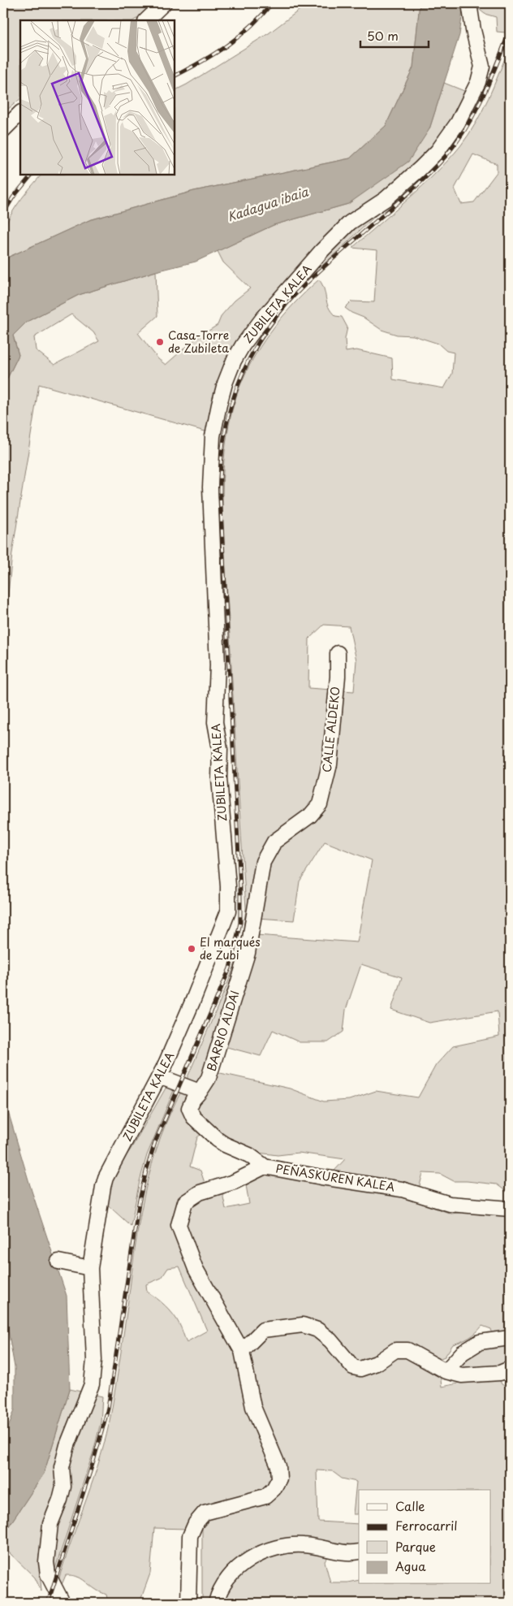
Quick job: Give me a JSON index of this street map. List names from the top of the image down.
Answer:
{
  "streets": {
    "street": [
      "ZUBILETA KALEA",
      "CALLE ALDEKO",
      "BARRIO ALDAI",
      "PEÑASKUREN KALEA"
    ]
  },
  "crossings": [
    ["CALLE ALDEKO", "BARRIO ALDAI"],
    ["BARRIO ALDAI", "PEÑASKUREN KALEA"]
  ],
  "water": ["Kadagua ibaia"],
  "places": ["Casa-Torre de Zubileta", "El marqués de Zubi"],
  "legend": [
    "Calle",
    "Ferrocarril",
    "Parque",
    "Agua"
  ],
  "scale_bar": "50 m"
}
